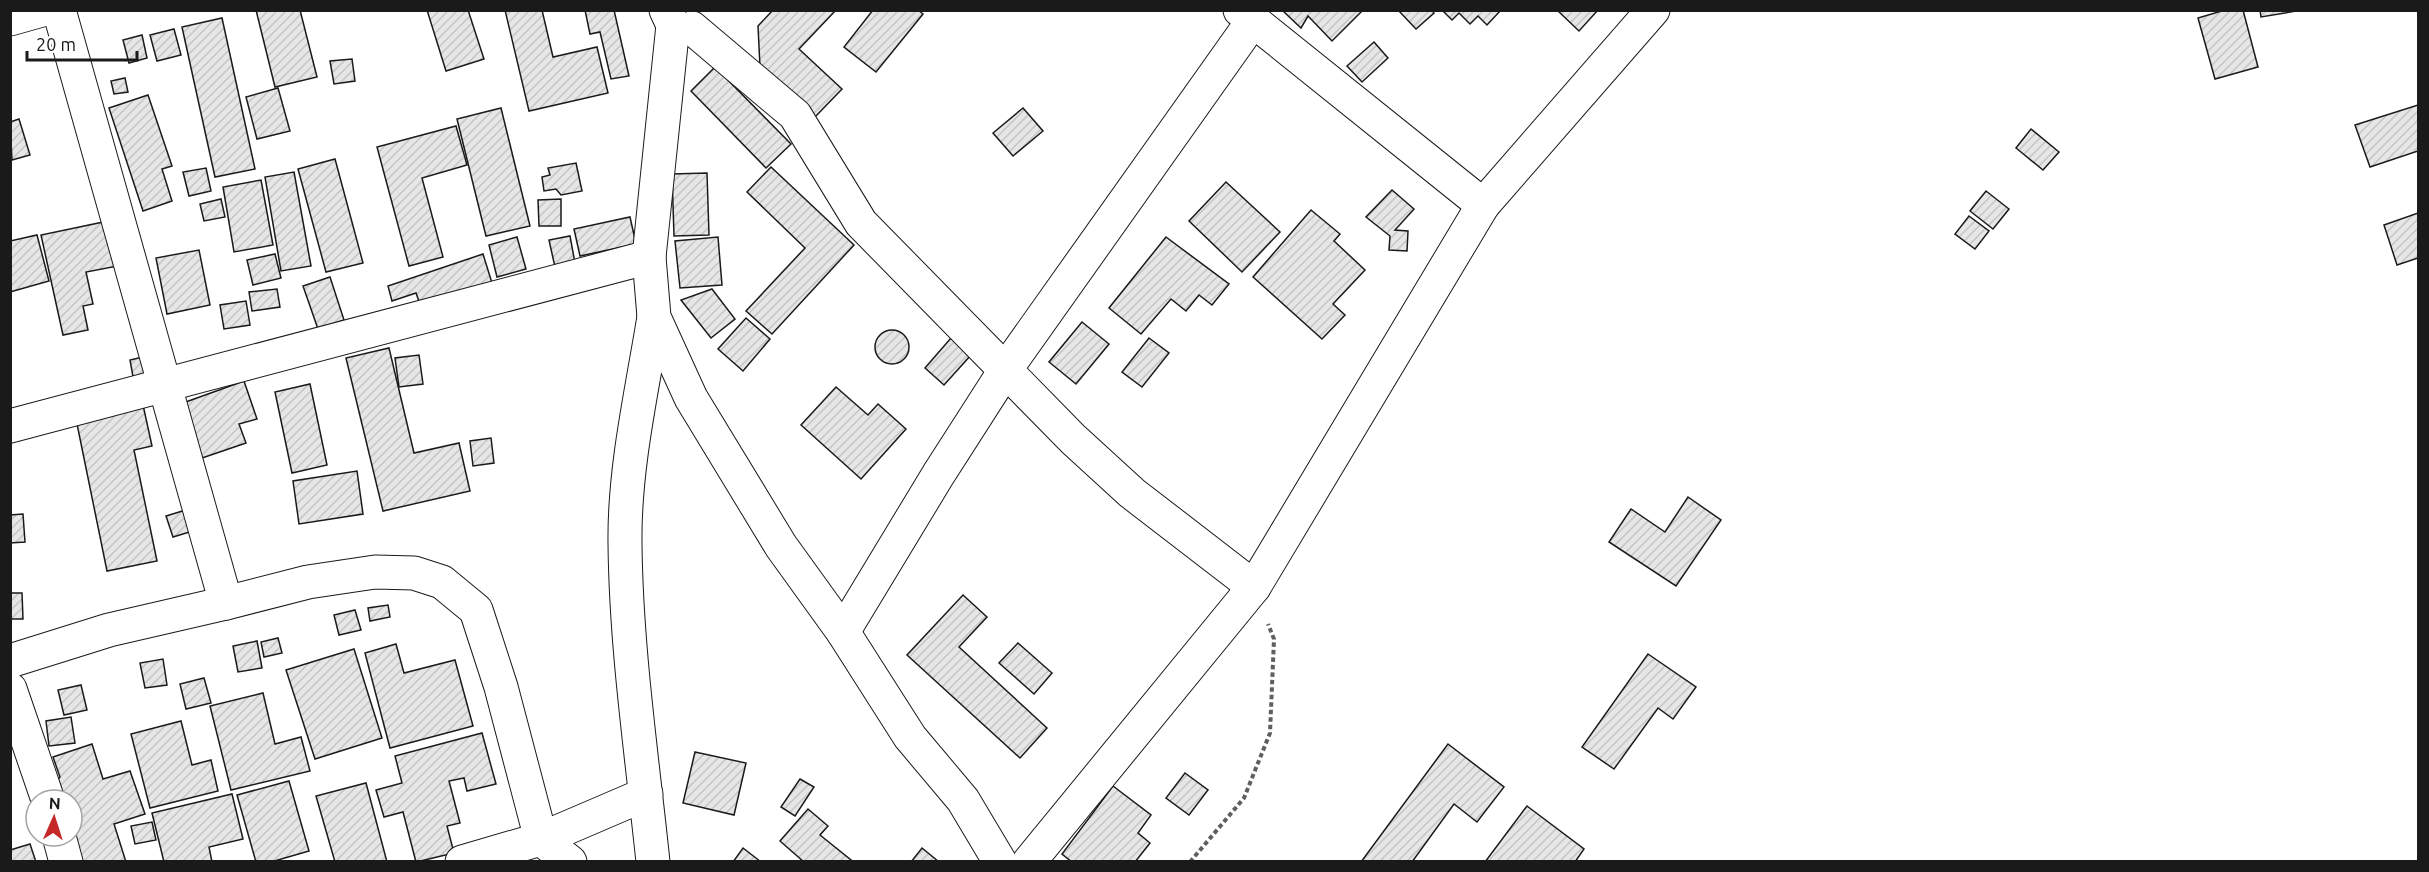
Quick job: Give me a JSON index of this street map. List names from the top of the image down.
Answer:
{
  "scale_bar": "20 m",
  "north": "top"
}
